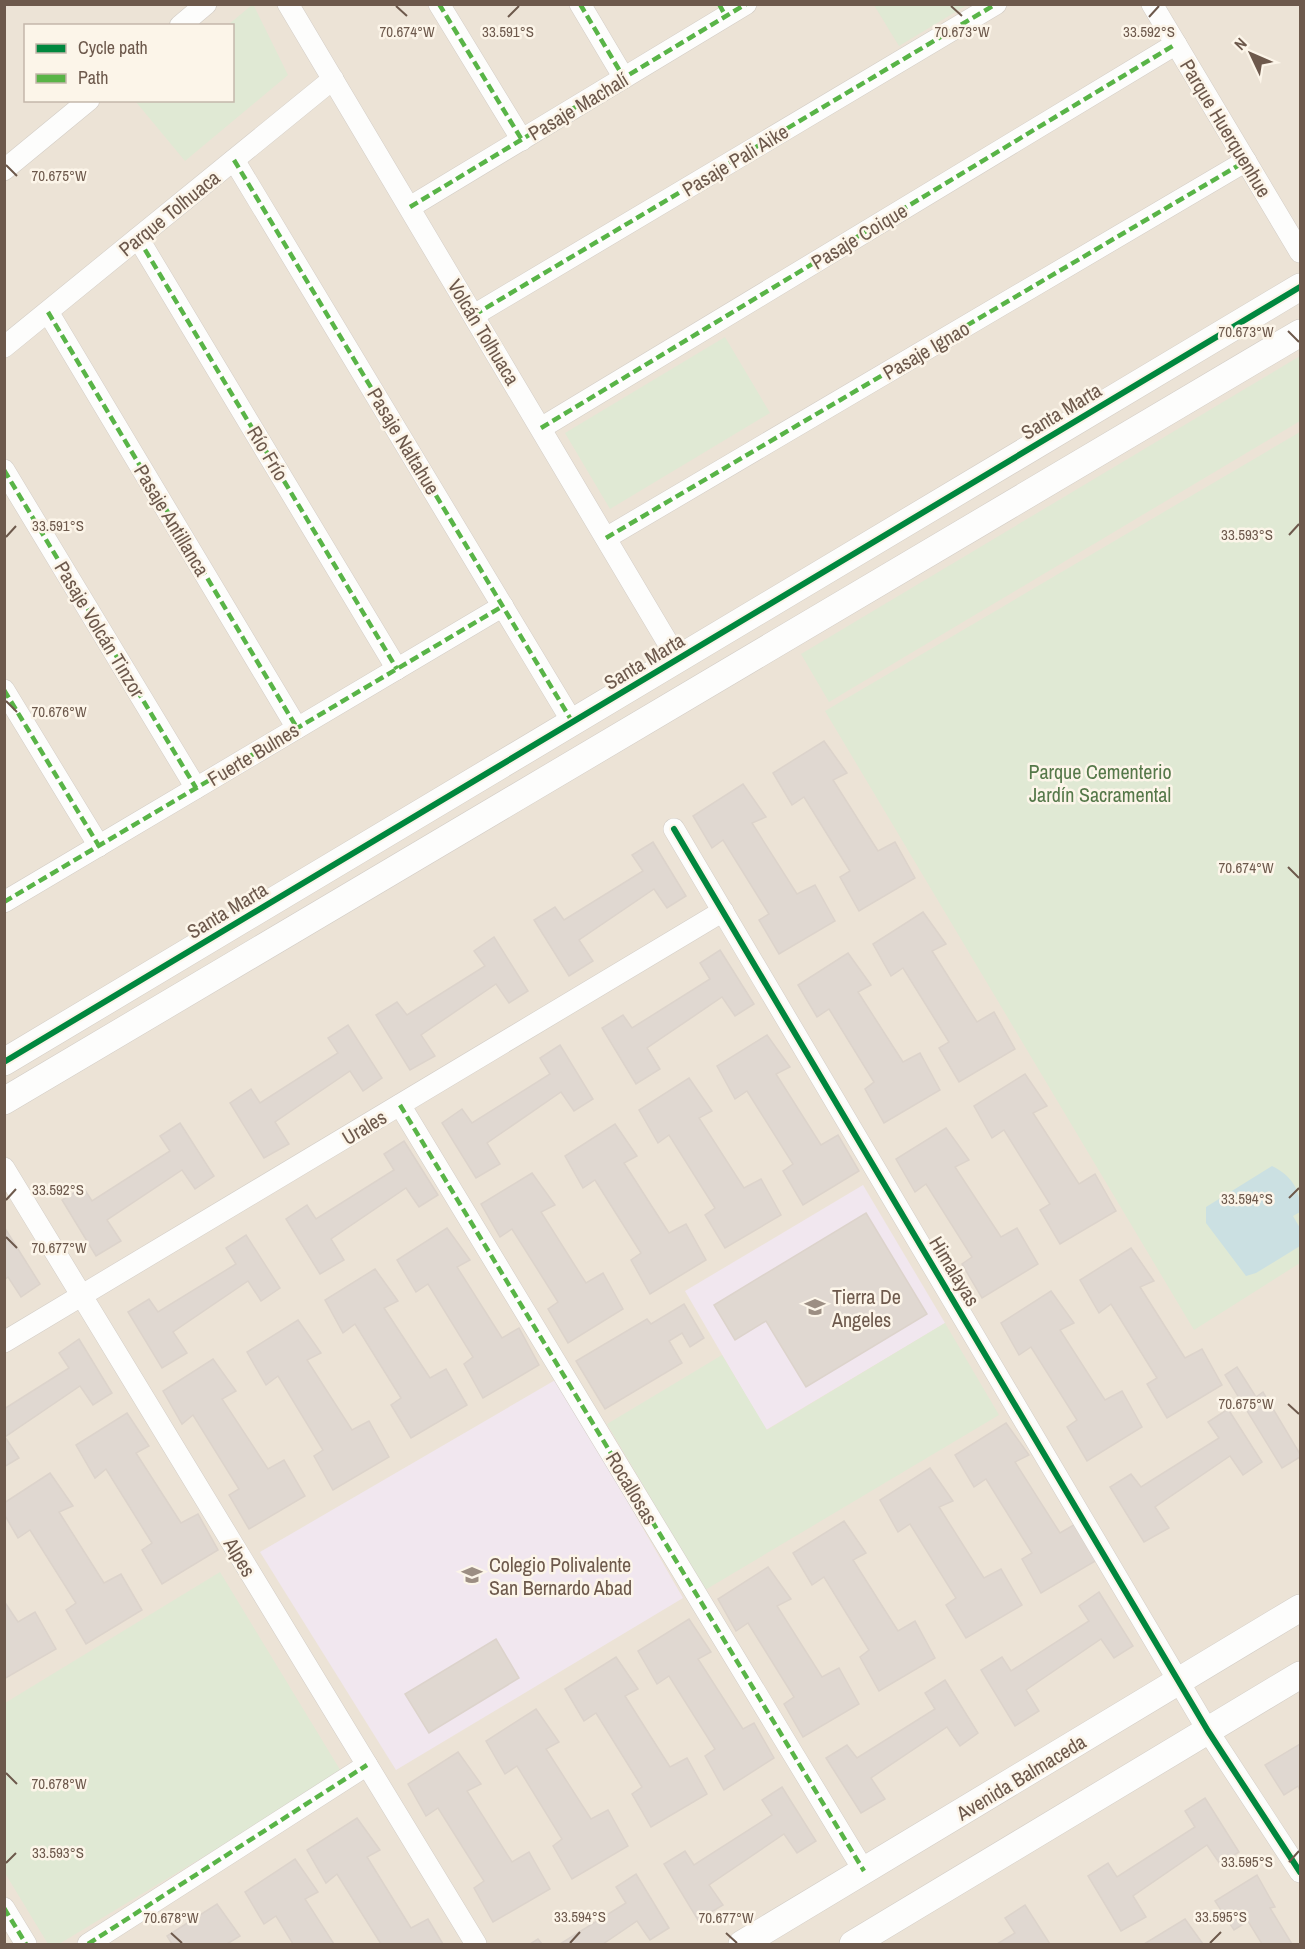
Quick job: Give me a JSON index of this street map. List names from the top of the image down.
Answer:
{
  "streets": {
    "street": [
      "Pasaje Machalí",
      "Parque Huerquenhue",
      "Pasaje Pali Aike",
      "Parque Tolhuaca",
      "Pasaje Coique",
      "Volcán Tolhuaca",
      "Pasaje Ignao",
      "Santa Marta",
      "Pasaje Naltahue",
      "Río Frío",
      "Pasaje Antillanca",
      "Pasaje Volcán Tinzor",
      "Fuerte Bulnes",
      "Urales",
      "Himalayas",
      "Rocallosas",
      "Alpes",
      "Avenida Balmaceda"
    ]
  },
  "crossings": [
    ["Pasaje Machalí", "Volcán Tolhuaca"],
    ["Parque Huerquenhue", "Pasaje Coique"],
    ["Parque Huerquenhue", "Pasaje Ignao"],
    ["Pasaje Pali Aike", "Volcán Tolhuaca"],
    ["Parque Tolhuaca", "Volcán Tolhuaca"],
    ["Parque Tolhuaca", "Pasaje Naltahue"],
    ["Parque Tolhuaca", "Río Frío"],
    ["Parque Tolhuaca", "Pasaje Antillanca"],
    ["Pasaje Coique", "Volcán Tolhuaca"],
    ["Volcán Tolhuaca", "Pasaje Ignao"],
    ["Volcán Tolhuaca", "Santa Marta"],
    ["Santa Marta", "Pasaje Naltahue"],
    ["Pasaje Naltahue", "Fuerte Bulnes"],
    ["Río Frío", "Fuerte Bulnes"],
    ["Pasaje Antillanca", "Fuerte Bulnes"],
    ["Pasaje Volcán Tinzor", "Fuerte Bulnes"],
    ["Urales", "Himalayas"],
    ["Urales", "Rocallosas"],
    ["Urales", "Alpes"],
    ["Himalayas", "Avenida Balmaceda"],
    ["Rocallosas", "Avenida Balmaceda"]
  ],
  "parks": ["Parque Cementerio Jardín Sacramental"],
  "places": {
    "school or university": ["Tierra De Angeles", "Colegio Polivalente San Bernardo Abad"]
  },
  "legend": ["Cycle path", "Path"],
  "north": "top left",
  "coordinates": [
    "70.674°W",
    "70.673°W",
    "33.591°S",
    "33.592°S",
    "70.675°W",
    "33.593°S",
    "70.676°W",
    "33.594°S",
    "70.677°W",
    "70.678°W",
    "33.595°S"
  ]
}
